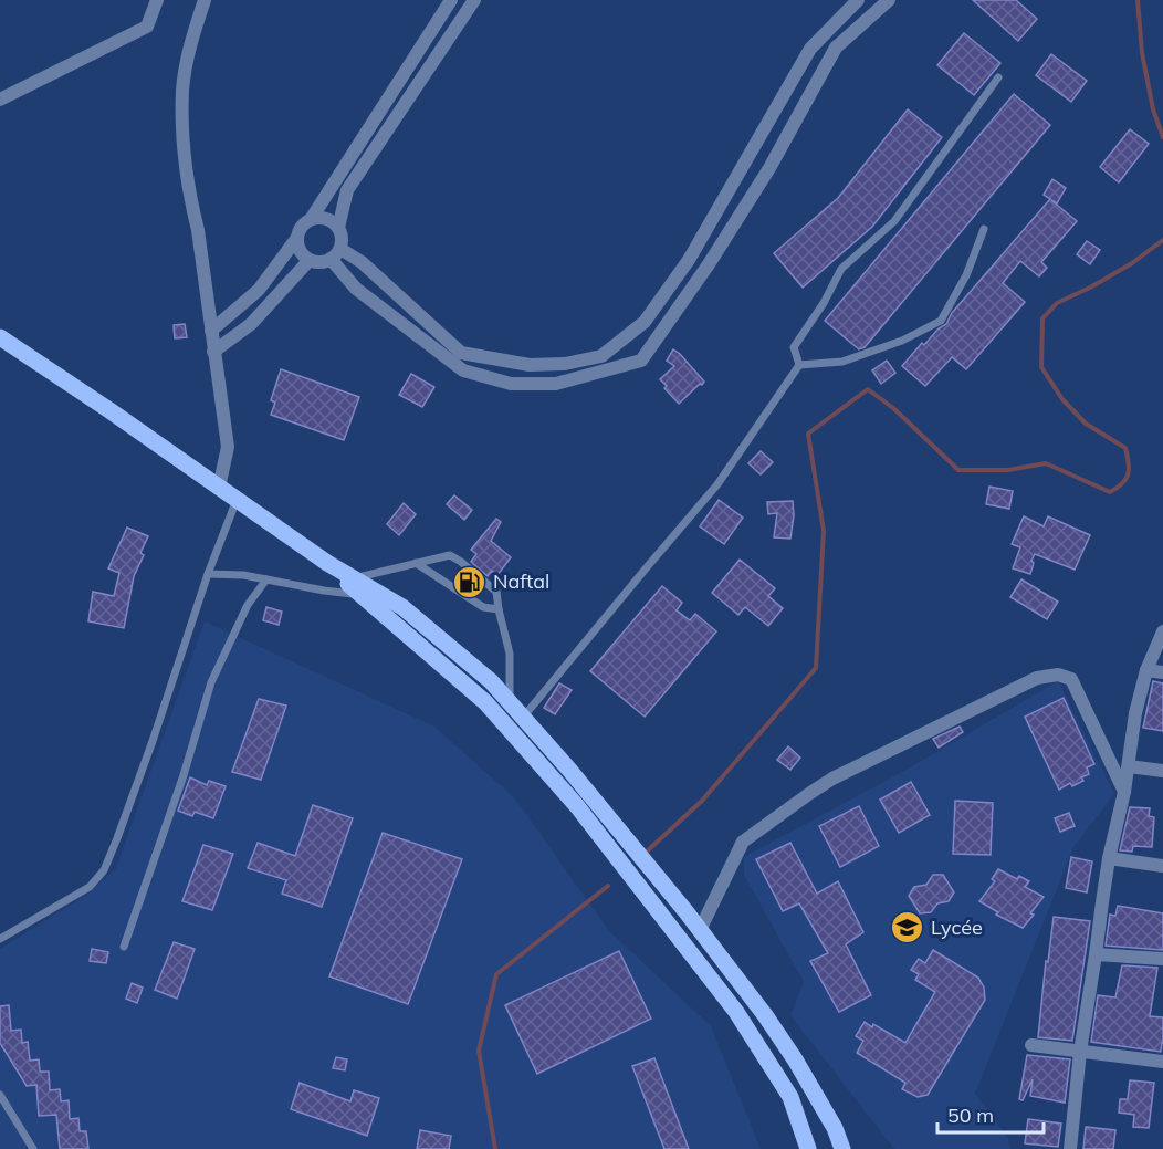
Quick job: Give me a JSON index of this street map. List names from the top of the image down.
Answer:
{
  "places": {
    "fuel station": ["Naftal"],
    "school or university": ["Lycée"]
  },
  "scale_bar": "50 m"
}
